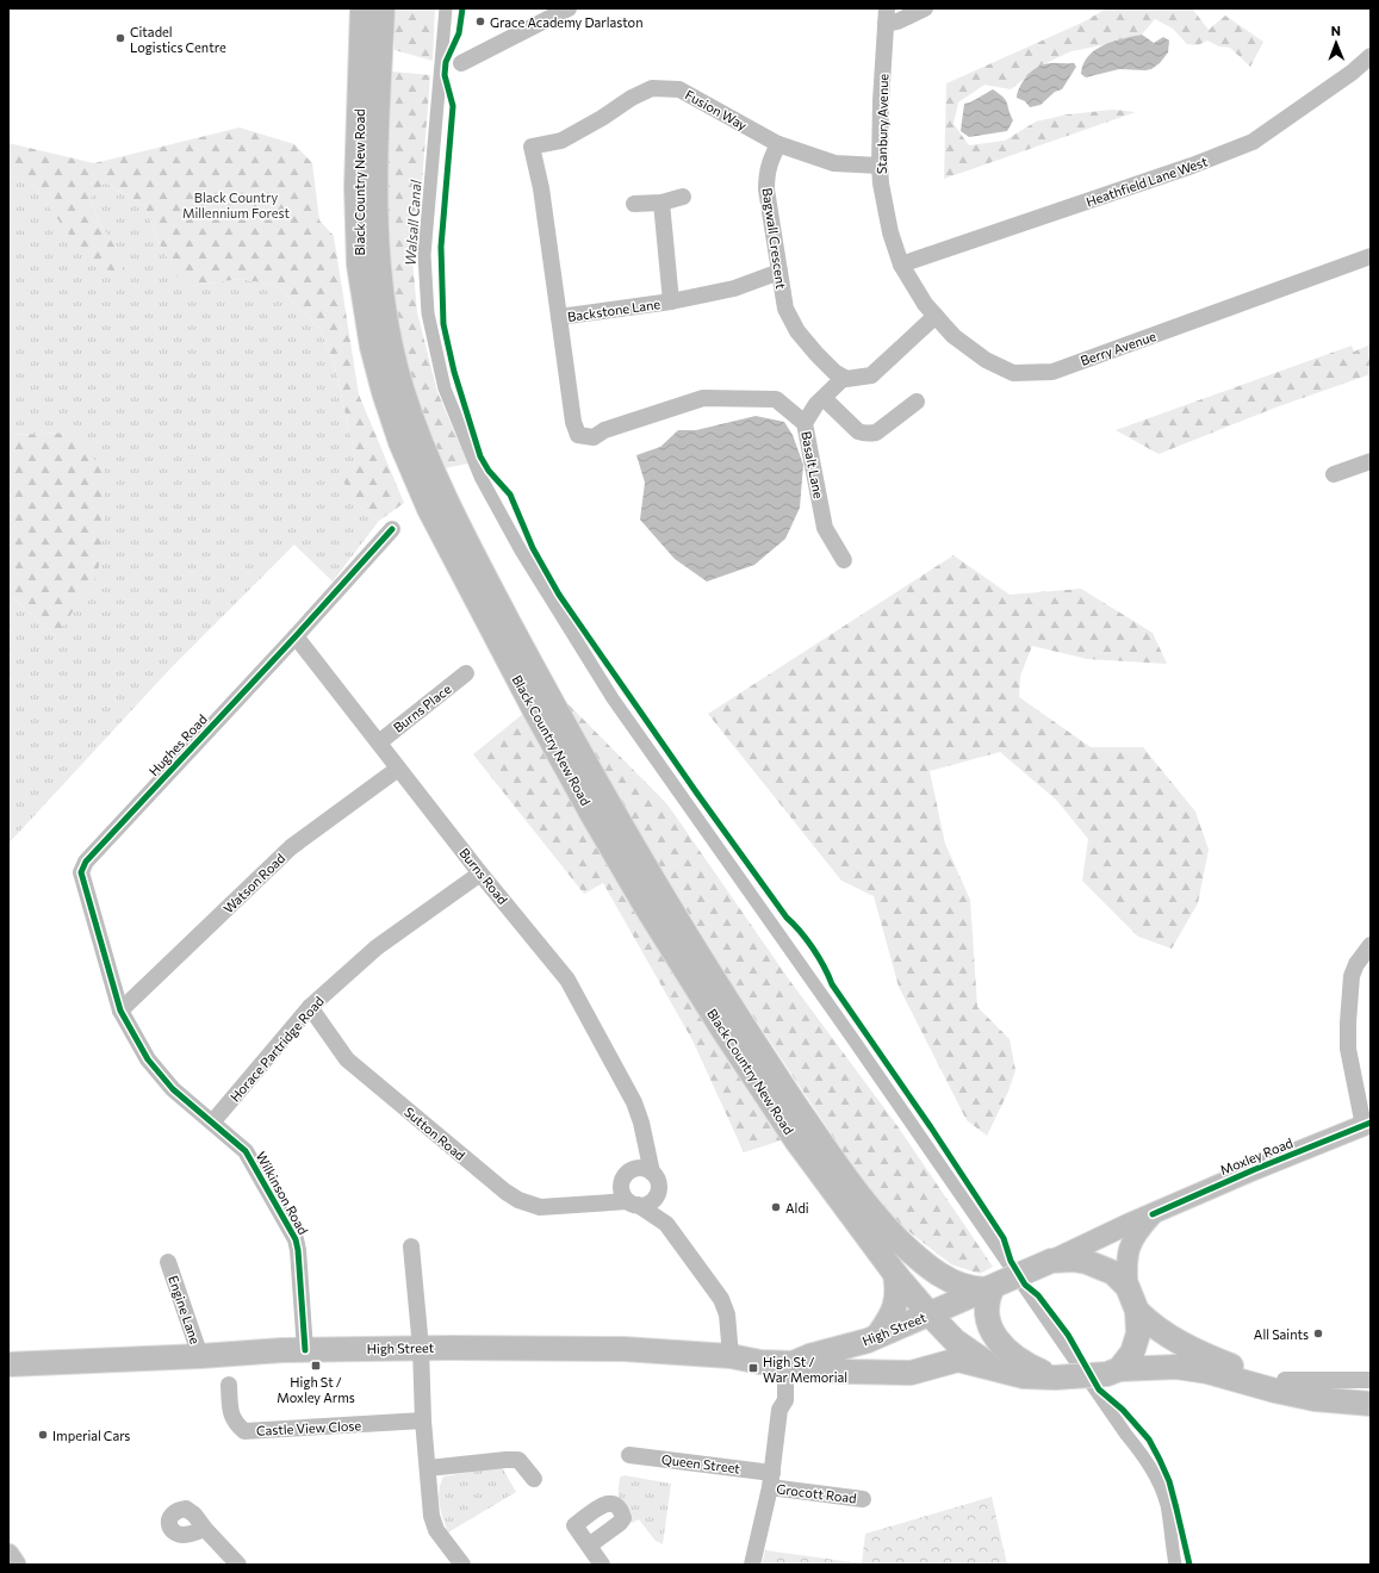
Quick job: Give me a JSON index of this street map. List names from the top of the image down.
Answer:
{
  "streets": {
    "highway": ["Black Country New Road", "High Street"],
    "main road": ["Moxley Road"],
    "street": [
      "Fusion Way",
      "Stanbury Avenue",
      "Heathfield Lane West",
      "Bagwall Crescent",
      "Backstone Lane",
      "Berry Avenue",
      "Basalt Lane",
      "Burns Place",
      "Hughes Road",
      "Burns Road",
      "Watson Road",
      "Horace Partridge Road",
      "Sutton Road",
      "Wilkinson Road",
      "Engine Lane",
      "Castle View Close",
      "Queen Street",
      "Grocott Road"
    ]
  },
  "crossings": [
    ["Fusion Way", "Stanbury Avenue"],
    ["Fusion Way", "Bagwall Crescent"],
    ["Fusion Way", "Backstone Lane"],
    ["Stanbury Avenue", "Heathfield Lane West"],
    ["Stanbury Avenue", "Berry Avenue"],
    ["Heathfield Lane West", "Berry Avenue"],
    ["Black Country New Road", "Moxley Road"],
    ["Black Country New Road", "High Street"],
    ["Bagwall Crescent", "Backstone Lane"],
    ["Bagwall Crescent", "Basalt Lane"],
    ["Burns Place", "Burns Road"],
    ["Hughes Road", "Burns Road"],
    ["Hughes Road", "Watson Road"],
    ["Hughes Road", "Wilkinson Road"],
    ["Burns Road", "Watson Road"],
    ["Burns Road", "Horace Partridge Road"],
    ["Burns Road", "Sutton Road"],
    ["Watson Road", "Wilkinson Road"],
    ["Horace Partridge Road", "Sutton Road"],
    ["Horace Partridge Road", "Wilkinson Road"],
    ["Moxley Road", "High Street"],
    ["Wilkinson Road", "High Street"],
    ["Engine Lane", "High Street"],
    ["Queen Street", "Grocott Road"]
  ],
  "water": ["Walsall Canal"],
  "parks": ["Black Country Millennium Forest"],
  "places": {
    "other": [
      "Grace Academy Darlaston",
      "Citadel Logistics Centre",
      "Aldi",
      "All Saints",
      "Imperial Cars"
    ],
    "transit": ["High St / Moxley Arms", "High St / War Memorial"]
  },
  "north": "top"
}
